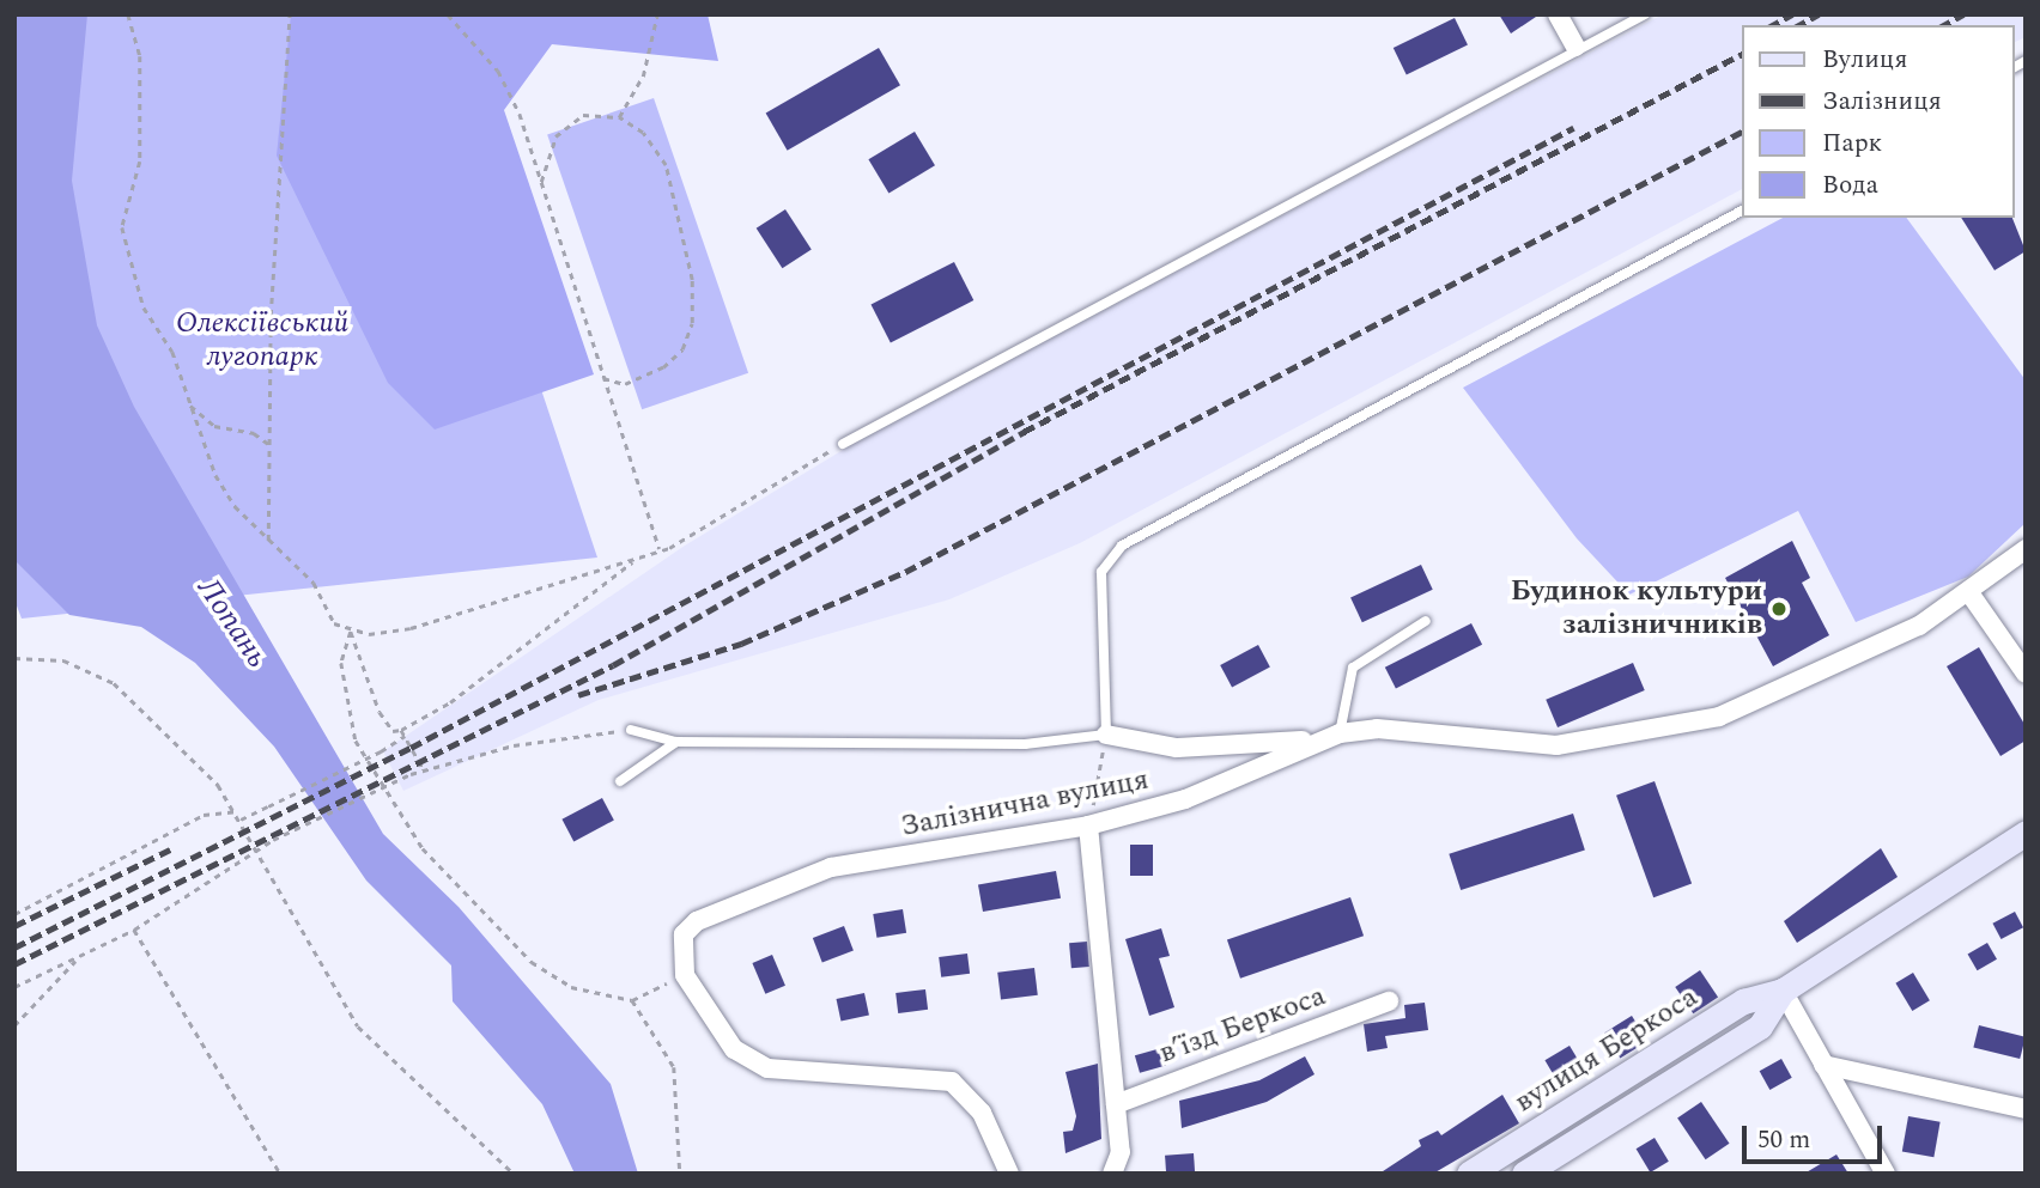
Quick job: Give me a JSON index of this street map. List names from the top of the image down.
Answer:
{
  "streets": {
    "street": ["Залізнична вулиця", "в’їзд Беркоса", "вулиця Беркоса"]
  },
  "water": ["Лопань"],
  "parks": ["Олексіївський лугопарк"],
  "places": ["Будинок культури залізничників"],
  "legend": [
    "Вулиця",
    "Залізниця",
    "Парк",
    "Вода"
  ],
  "scale_bar": "50 m"
}
